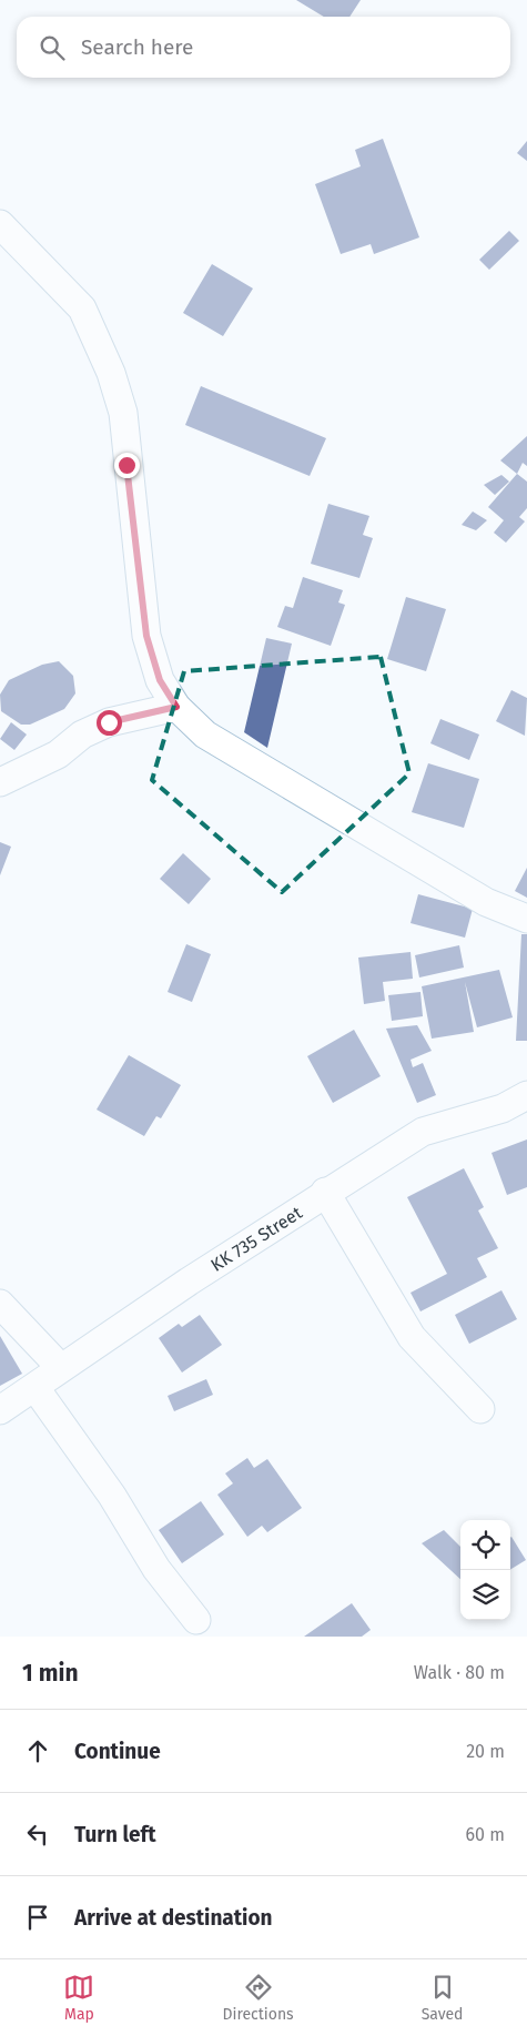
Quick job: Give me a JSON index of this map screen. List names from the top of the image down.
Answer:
{
  "streets": {
    "street": ["KK 735 Street"]
  },
  "page": {
    "search": "Search here",
    "heading": ["1 min", "Walk · 80 m"],
    "list": [
      ["Continue", "20 m"],
      ["Turn left", "60 m"],
      "Arrive at destination"
    ],
    "nav": ["Map", "Directions", "Saved"]
  }
}
